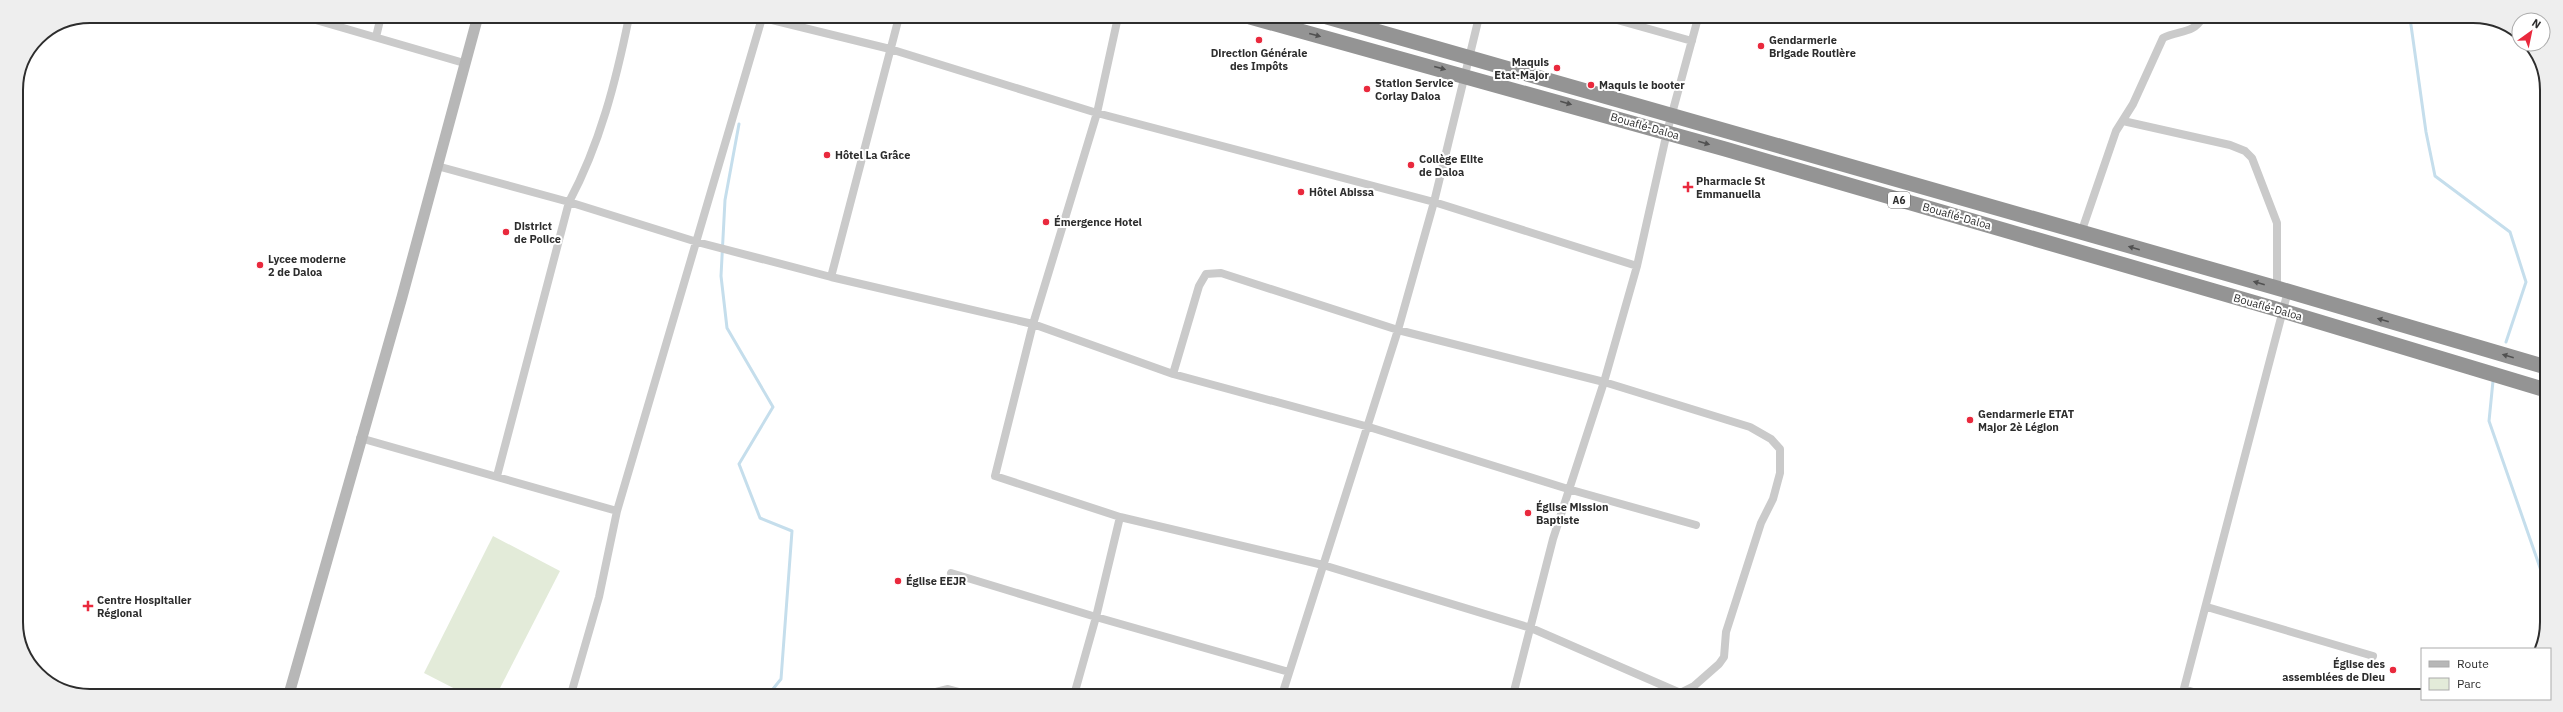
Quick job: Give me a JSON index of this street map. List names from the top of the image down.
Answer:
{
  "streets": {
    "highway": ["Bouaflé-Daloa", "A6"]
  },
  "places": {
    "other": [
      "Direction Générale des Impôts",
      "Gendarmerie Brigade Routière",
      "Maquis Etat-Major",
      "Maquis le booter",
      "Station Service Corlay Daloa",
      "Hôtel La Grâce",
      "Collège Elite de Daloa",
      "Hôtel Abissa",
      "Émergence Hotel",
      "District de Police",
      "Lycee moderne 2 de Daloa",
      "Gendarmerie ETAT Major 2è Légion",
      "Église Mission Baptiste",
      "Église EEJR",
      "Église des assemblées de Dieu"
    ],
    "health": ["Pharmacie St Emmanuella", "Centre Hospitalier Régional"]
  },
  "legend": ["Route", "Parc"],
  "north": "top right"
}
